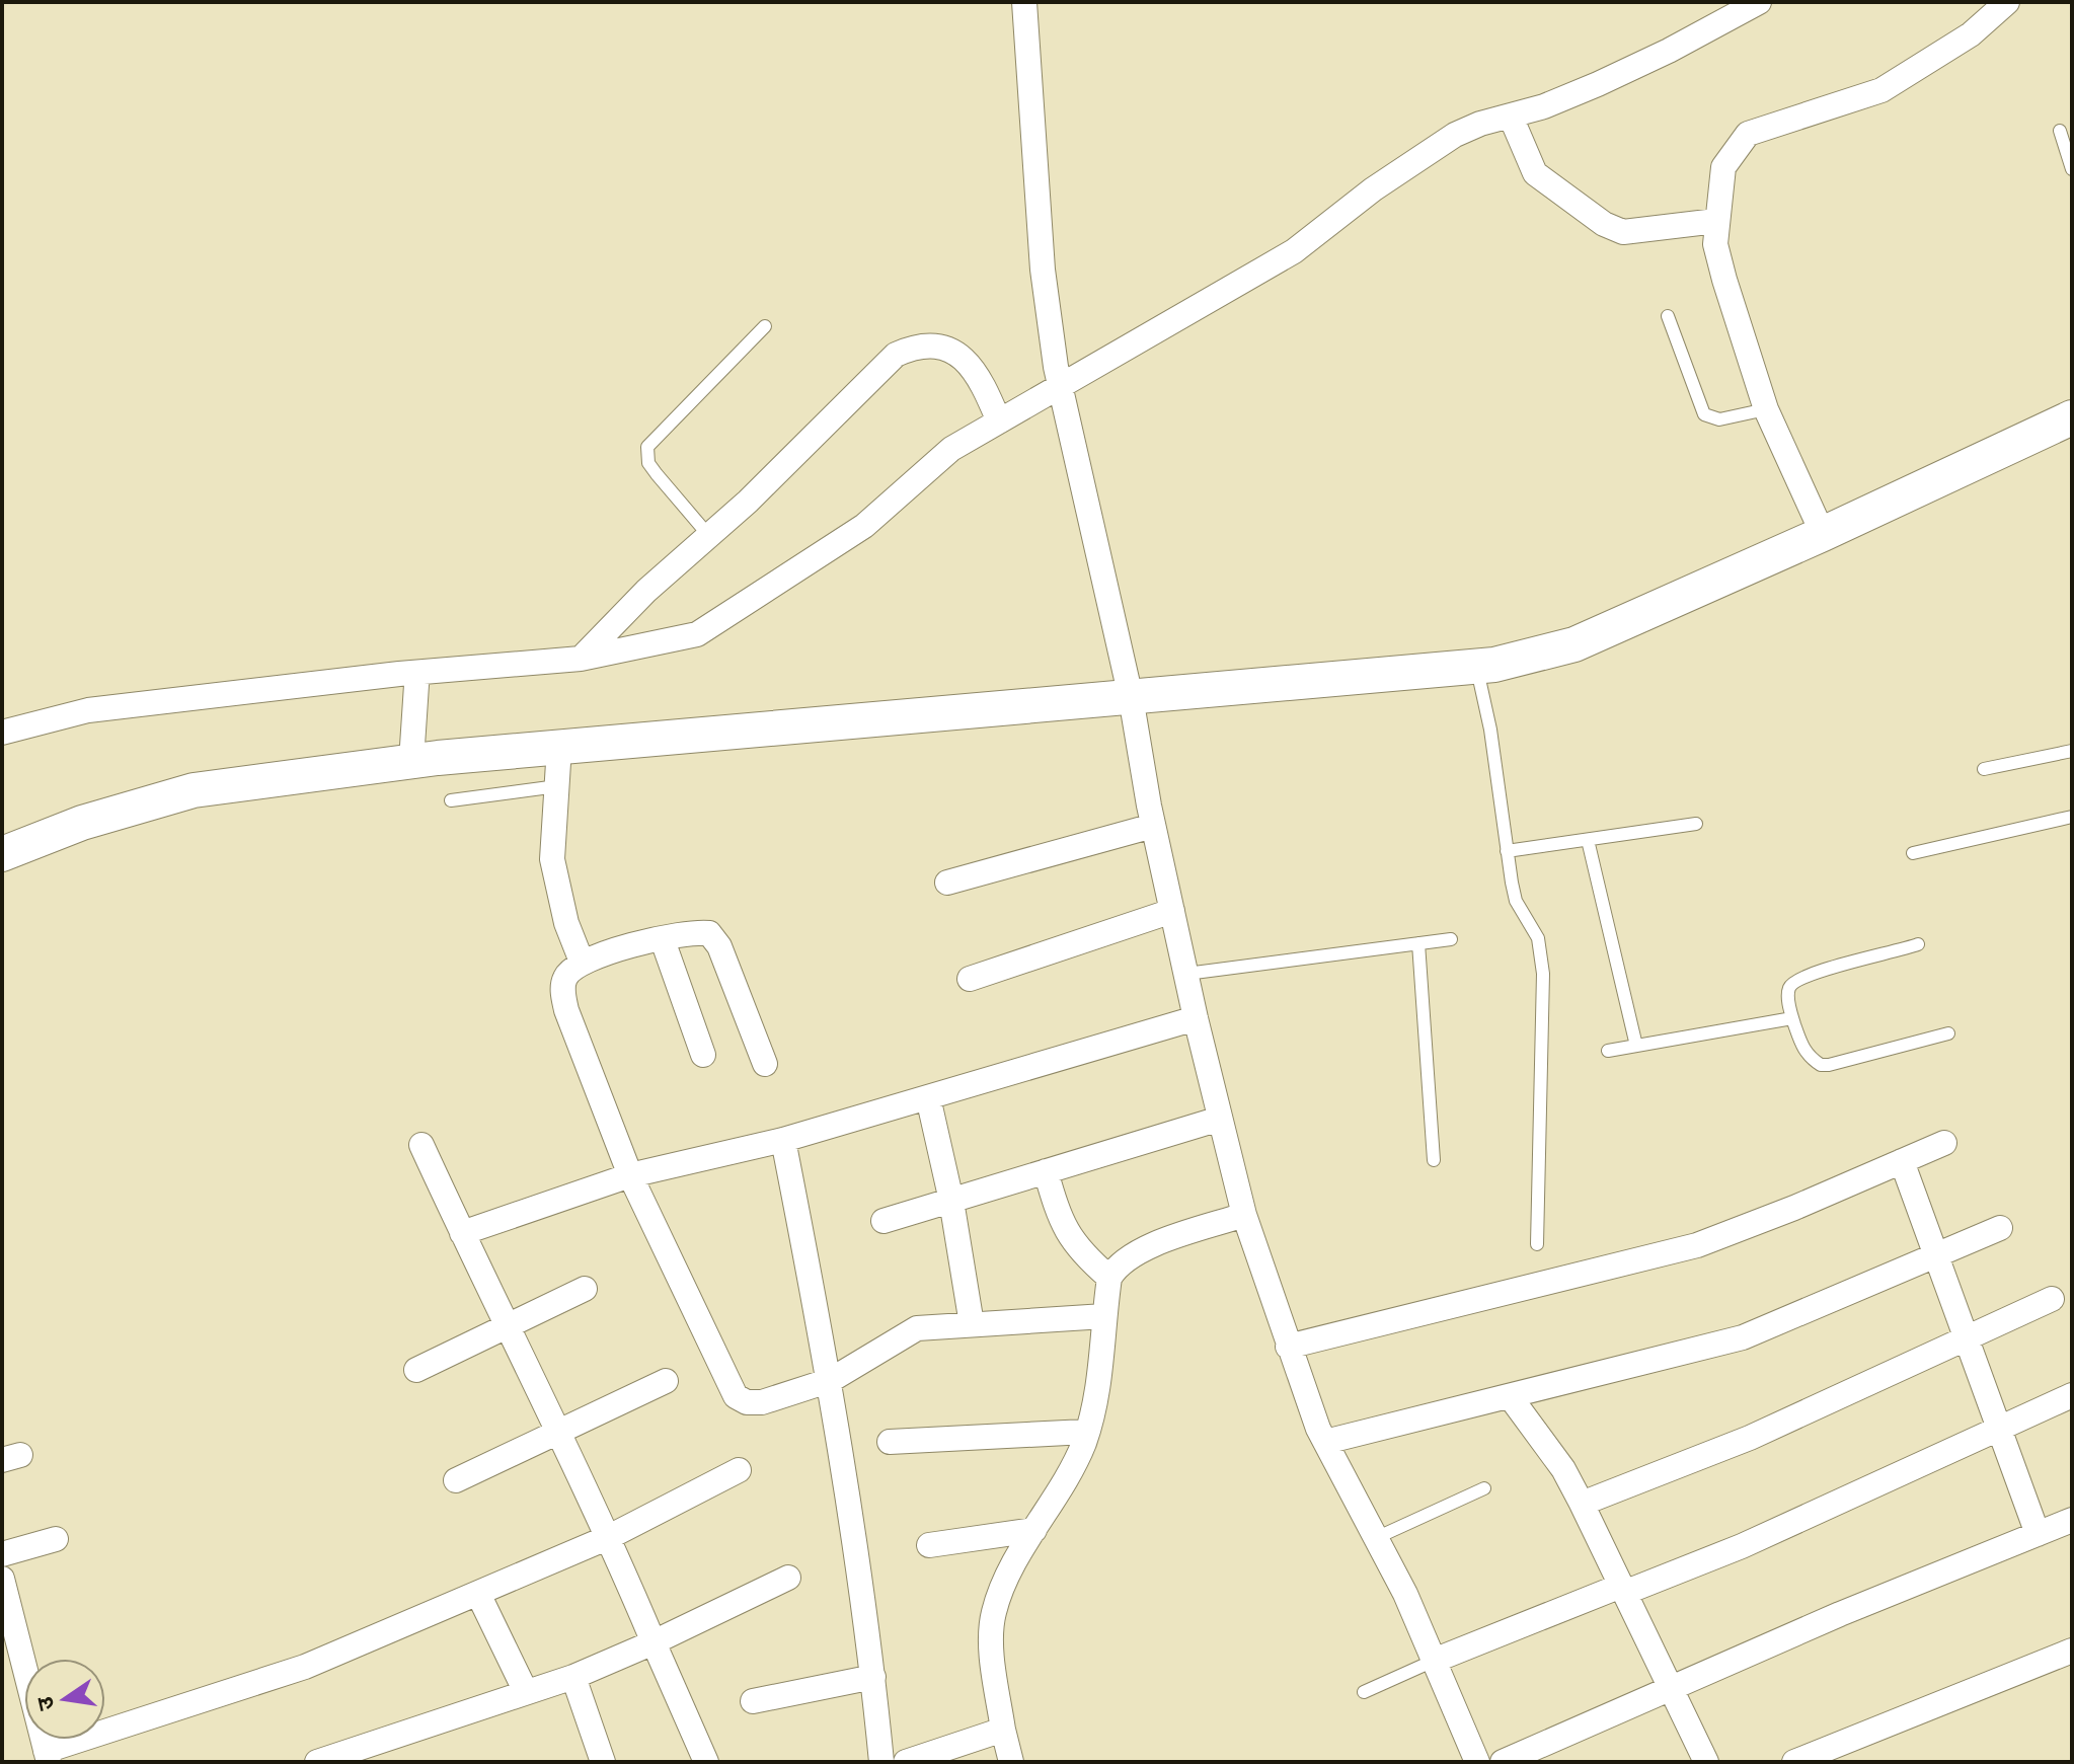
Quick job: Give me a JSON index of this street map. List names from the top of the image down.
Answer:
{
  "north": "left"
}
